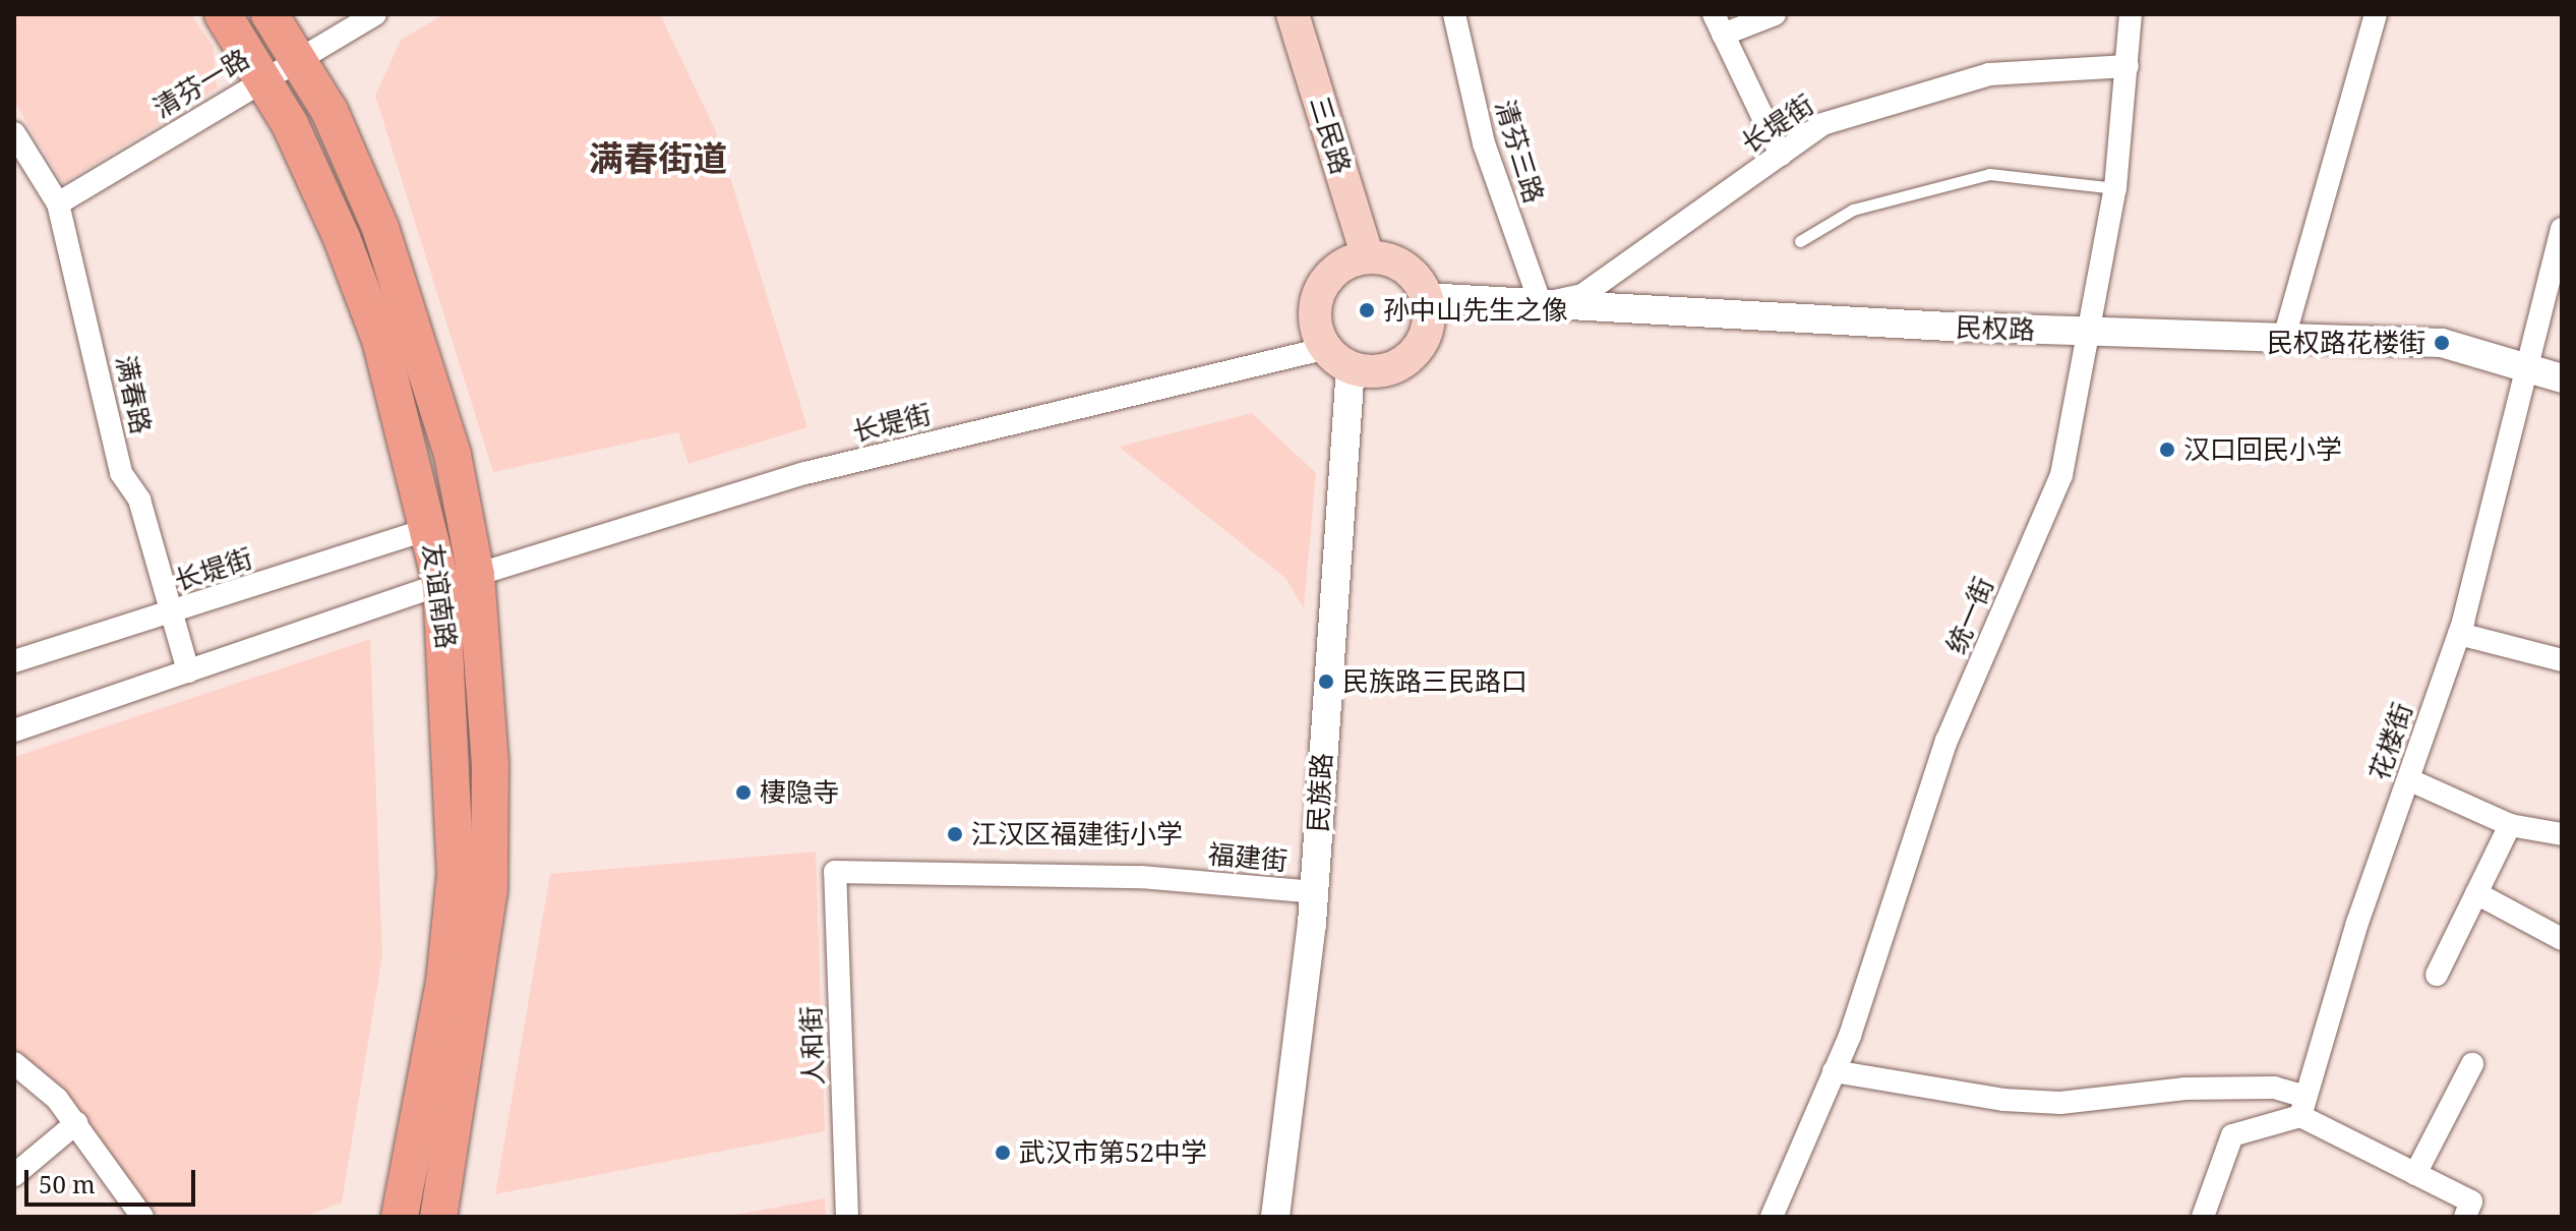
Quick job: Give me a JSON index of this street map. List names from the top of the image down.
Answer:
{
  "streets": {
    "main road": ["三民路", "友谊南路"],
    "street": [
      "清芬一路",
      "长堤街",
      "清芬三路",
      "民权路",
      "满春路",
      "统一街",
      "花楼街",
      "民族路",
      "福建街",
      "人和街"
    ]
  },
  "crossings": [
    ["清芬一路", "满春路"],
    ["清芬一路", "友谊南路"],
    ["长堤街", "三民路"],
    ["长堤街", "清芬三路"],
    ["长堤街", "民权路"],
    ["长堤街", "满春路"],
    ["长堤街", "友谊南路"],
    ["长堤街", "统一街"],
    ["长堤街", "民族路"],
    ["三民路", "民权路"],
    ["三民路", "民族路"],
    ["清芬三路", "民权路"],
    ["民权路", "统一街"],
    ["民权路", "花楼街"],
    ["民权路", "民族路"],
    ["民族路", "福建街"],
    ["福建街", "人和街"]
  ],
  "districts": ["满春街道"],
  "places": [
    "孙中山先生之像",
    "民权路花楼街",
    "汉口回民小学",
    "民族路三民路口",
    "棲隐寺",
    "江汉区福建街小学",
    "武汉市第52中学"
  ],
  "scale_bar": "50 m"
}
